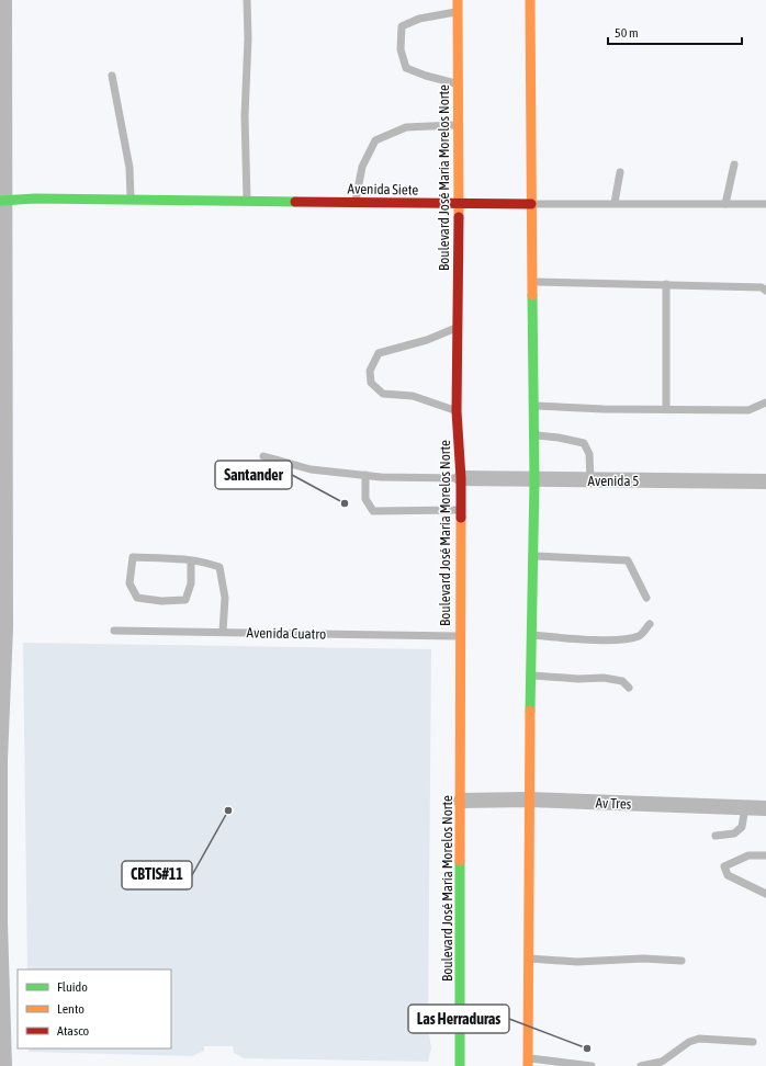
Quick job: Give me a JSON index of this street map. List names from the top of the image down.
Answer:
{
  "streets": {
    "main road": ["Boulevard José María Morelos Norte", "Avenida Siete"],
    "street": ["Avenida 5", "Av Tres"],
    "lane": ["Avenida Cuatro"]
  },
  "crossings": [
    ["Boulevard José María Morelos Norte", "Avenida Siete"],
    ["Boulevard José María Morelos Norte", "Avenida 5"],
    ["Boulevard José María Morelos Norte", "Avenida Cuatro"],
    ["Boulevard José María Morelos Norte", "Av Tres"]
  ],
  "places": ["Santander", "CBTIS#11", "Las Herraduras"],
  "legend": ["Fluido", "Lento", "Atasco"],
  "scale_bar": "50 m"
}
